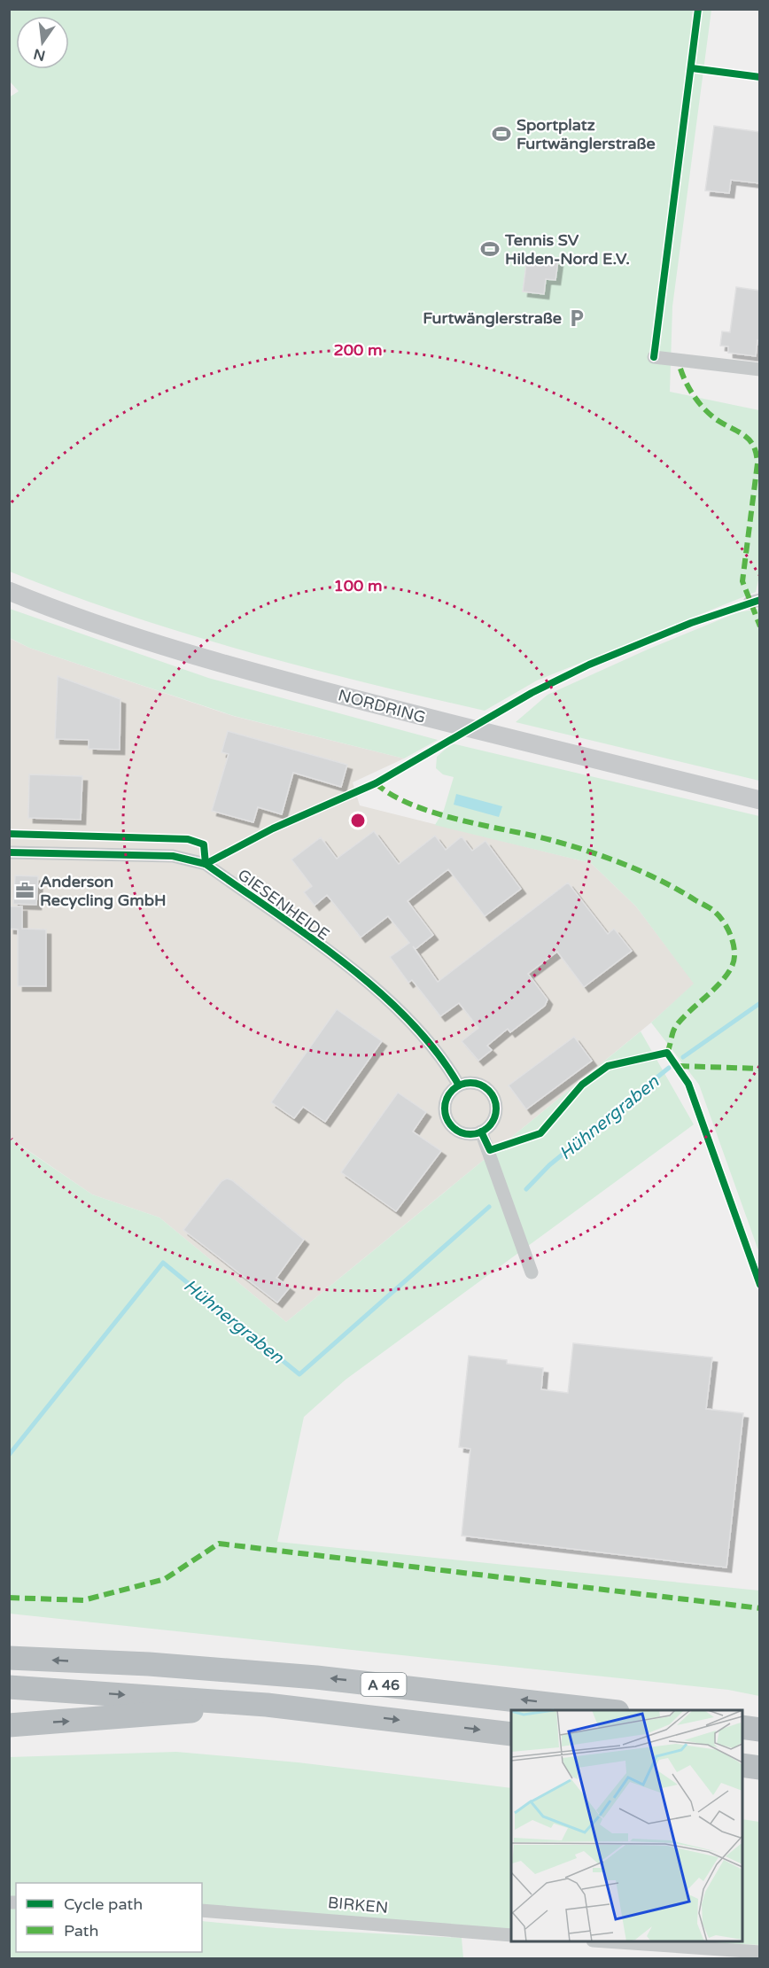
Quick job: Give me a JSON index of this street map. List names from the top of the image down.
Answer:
{
  "streets": {
    "highway": ["A 46"],
    "main road": ["NORDRING"],
    "street": ["GIESENHEIDE", "BIRKEN"]
  },
  "water": ["Hühnergraben"],
  "places": {
    "sports": ["Sportplatz Furtwänglerstraße", "Tennis SV Hilden-Nord E.V."],
    "parking": ["Furtwänglerstraße"],
    "office": ["Anderson Recycling GmbH"]
  },
  "legend": ["Cycle path", "Path"],
  "north": "bottom",
  "rings": ["200 m", "100 m"]
}
